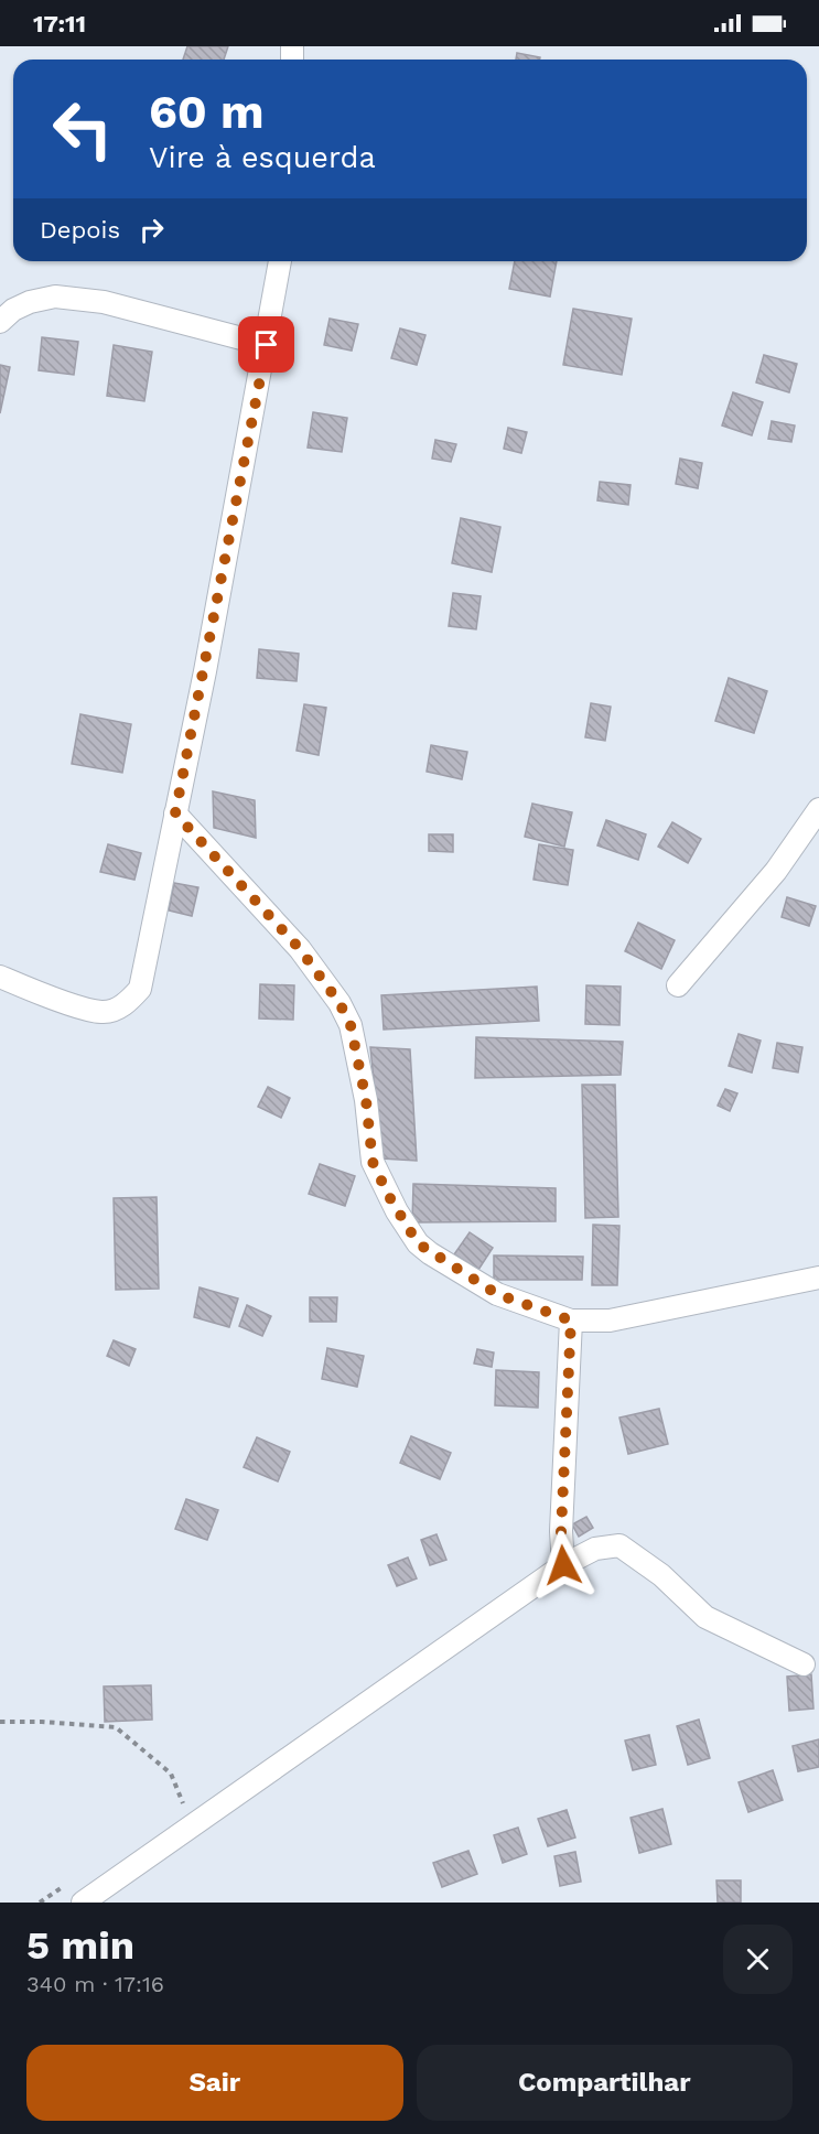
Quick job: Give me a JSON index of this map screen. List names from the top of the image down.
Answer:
{
  "page": {
    "status": "17:11",
    "turn": ["60 m", "Vire à esquerda"],
    "then": "Depois",
    "heading": ["5 min", "340 m · 17:16"],
    "buttons": ["Sair", "Compartilhar"]
  }
}
